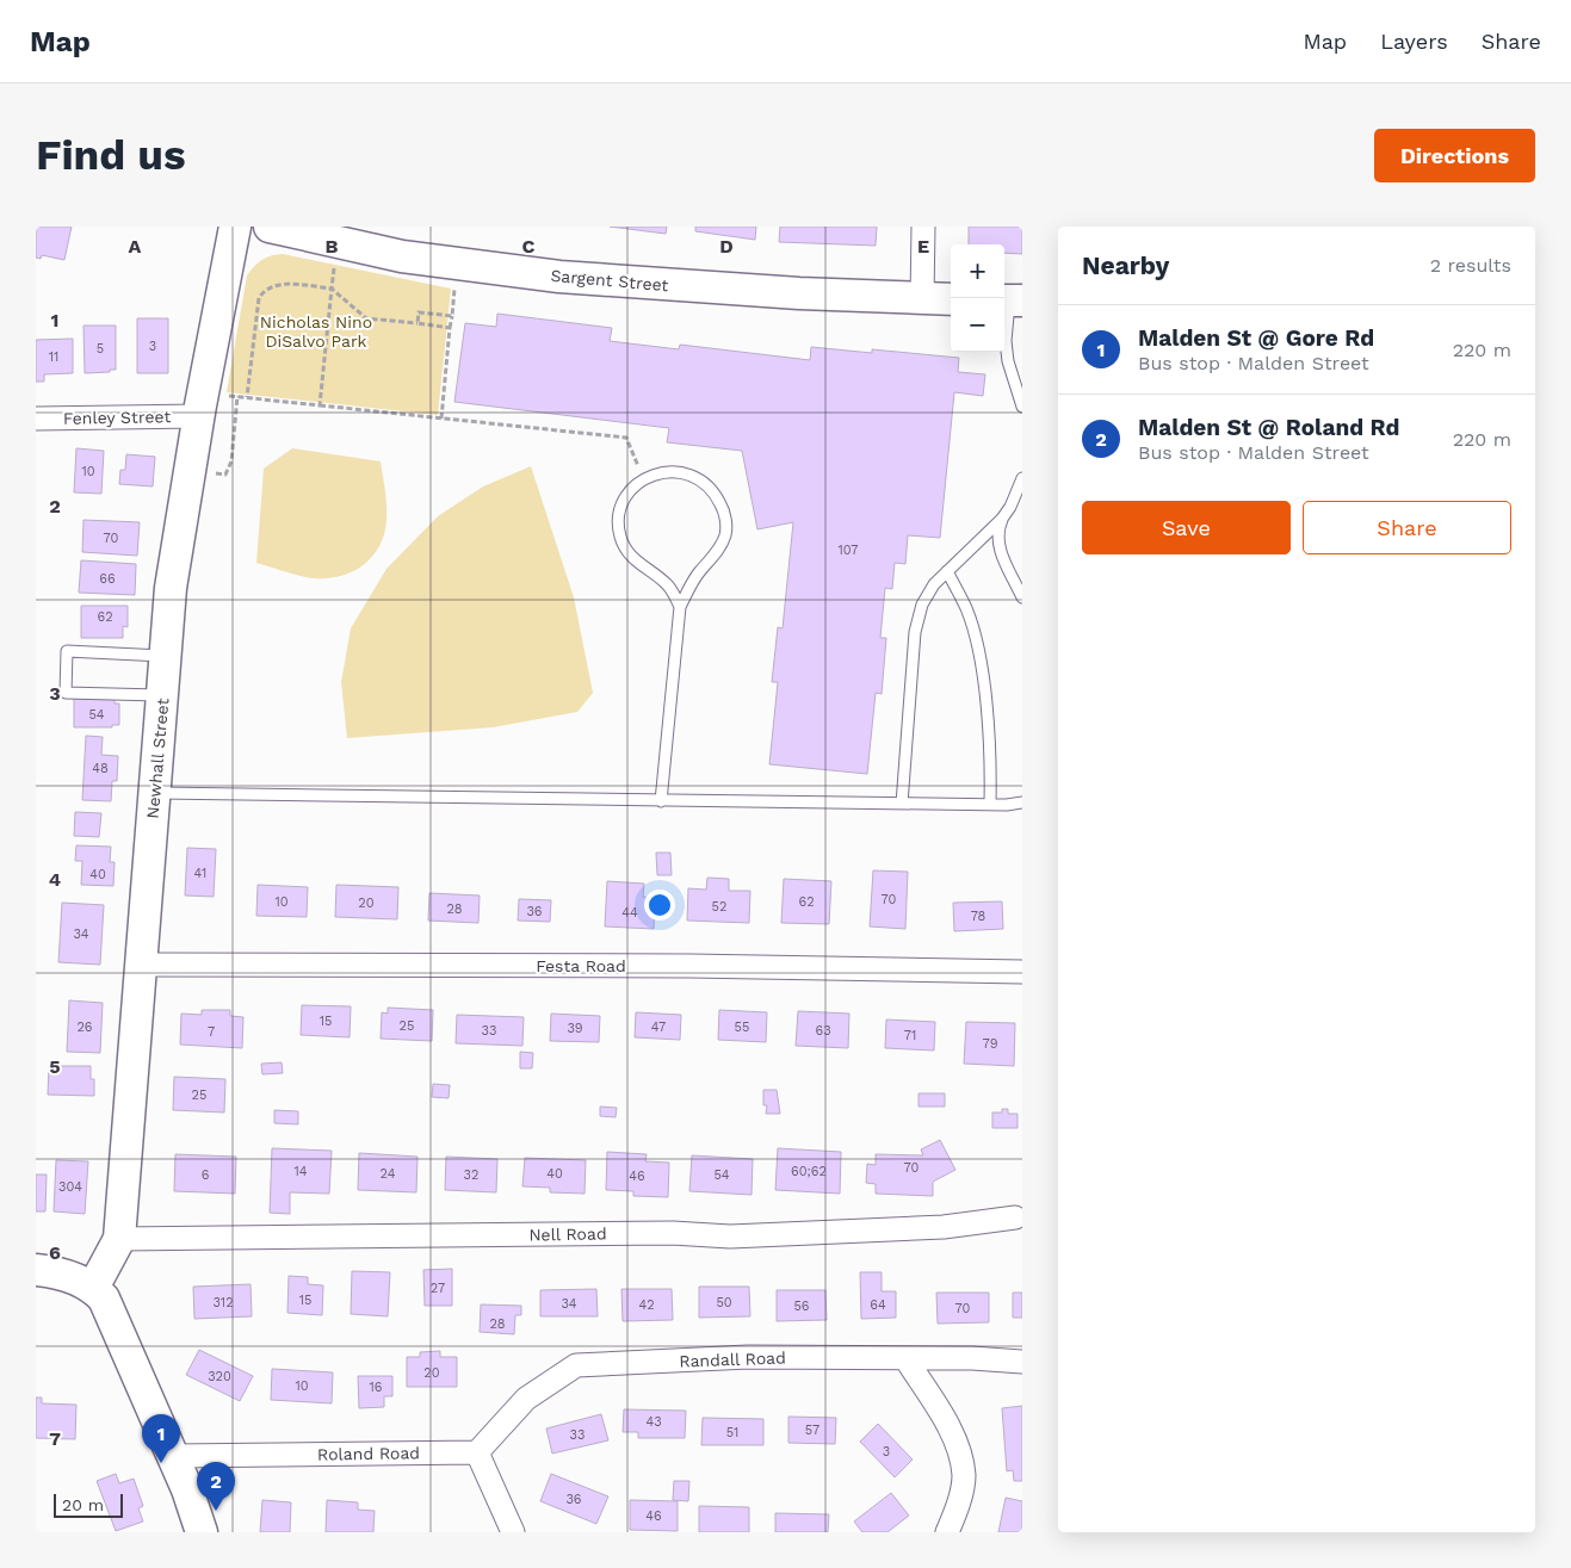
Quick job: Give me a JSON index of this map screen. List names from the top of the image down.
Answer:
{
  "streets": {
    "street": [
      "Sargent Street",
      "Fenley Street",
      "Newhall Street",
      "Festa Road",
      "Nell Road",
      "Randall Road",
      "Roland Road"
    ]
  },
  "crossings": [
    ["Fenley Street", "Newhall Street"],
    ["Newhall Street", "Festa Road"],
    ["Newhall Street", "Nell Road"],
    ["Randall Road", "Roland Road"]
  ],
  "parks": ["Nicholas Nino DiSalvo Park"],
  "house_numbers": [
    "3",
    "5",
    "11",
    "10",
    "70",
    "107",
    "66",
    "62",
    "54",
    "48",
    "41",
    "40",
    "70",
    "10",
    "62",
    "20",
    "52",
    "28",
    "36",
    "44",
    "78",
    "34",
    "15",
    "25",
    "26",
    "47",
    "55",
    "39",
    "33",
    "63",
    "7",
    "71",
    "79",
    "25",
    "70",
    "14",
    "60;62",
    "24",
    "40",
    "6",
    "32",
    "54",
    "46",
    "304",
    "27",
    "15",
    "312",
    "50",
    "34",
    "42",
    "64",
    "56",
    "70",
    "28",
    "20",
    "320",
    "10",
    "16",
    "43",
    "57",
    "51",
    "33",
    "3",
    "36",
    "46"
  ],
  "scale_bar": "20 m",
  "page": {
    "header": "Map",
    "nav": ["Map", "Layers", "Share"],
    "buttons": [
      "Directions",
      ["Save", "Share"]
    ],
    "title": "Find us",
    "heading": ["Nearby", "2 results"],
    "map_buttons": ["+", "−"],
    "list": [
      {
        "mark": "1",
        "name": "Malden St @ Gore Rd",
        "note": "Bus stop · Malden Street",
        "value": "220 m"
      },
      {
        "mark": "2",
        "name": "Malden St @ Roland Rd",
        "note": "Bus stop · Malden Street",
        "value": "220 m"
      }
    ],
    "pins": ["1", "2"],
    "scale": "20 m"
  },
  "grid": {
    "columns": [
      "A",
      "B",
      "C",
      "D",
      "E"
    ],
    "rows": [
      "1",
      "2",
      "3",
      "4",
      "5",
      "6",
      "7"
    ]
  }
}
